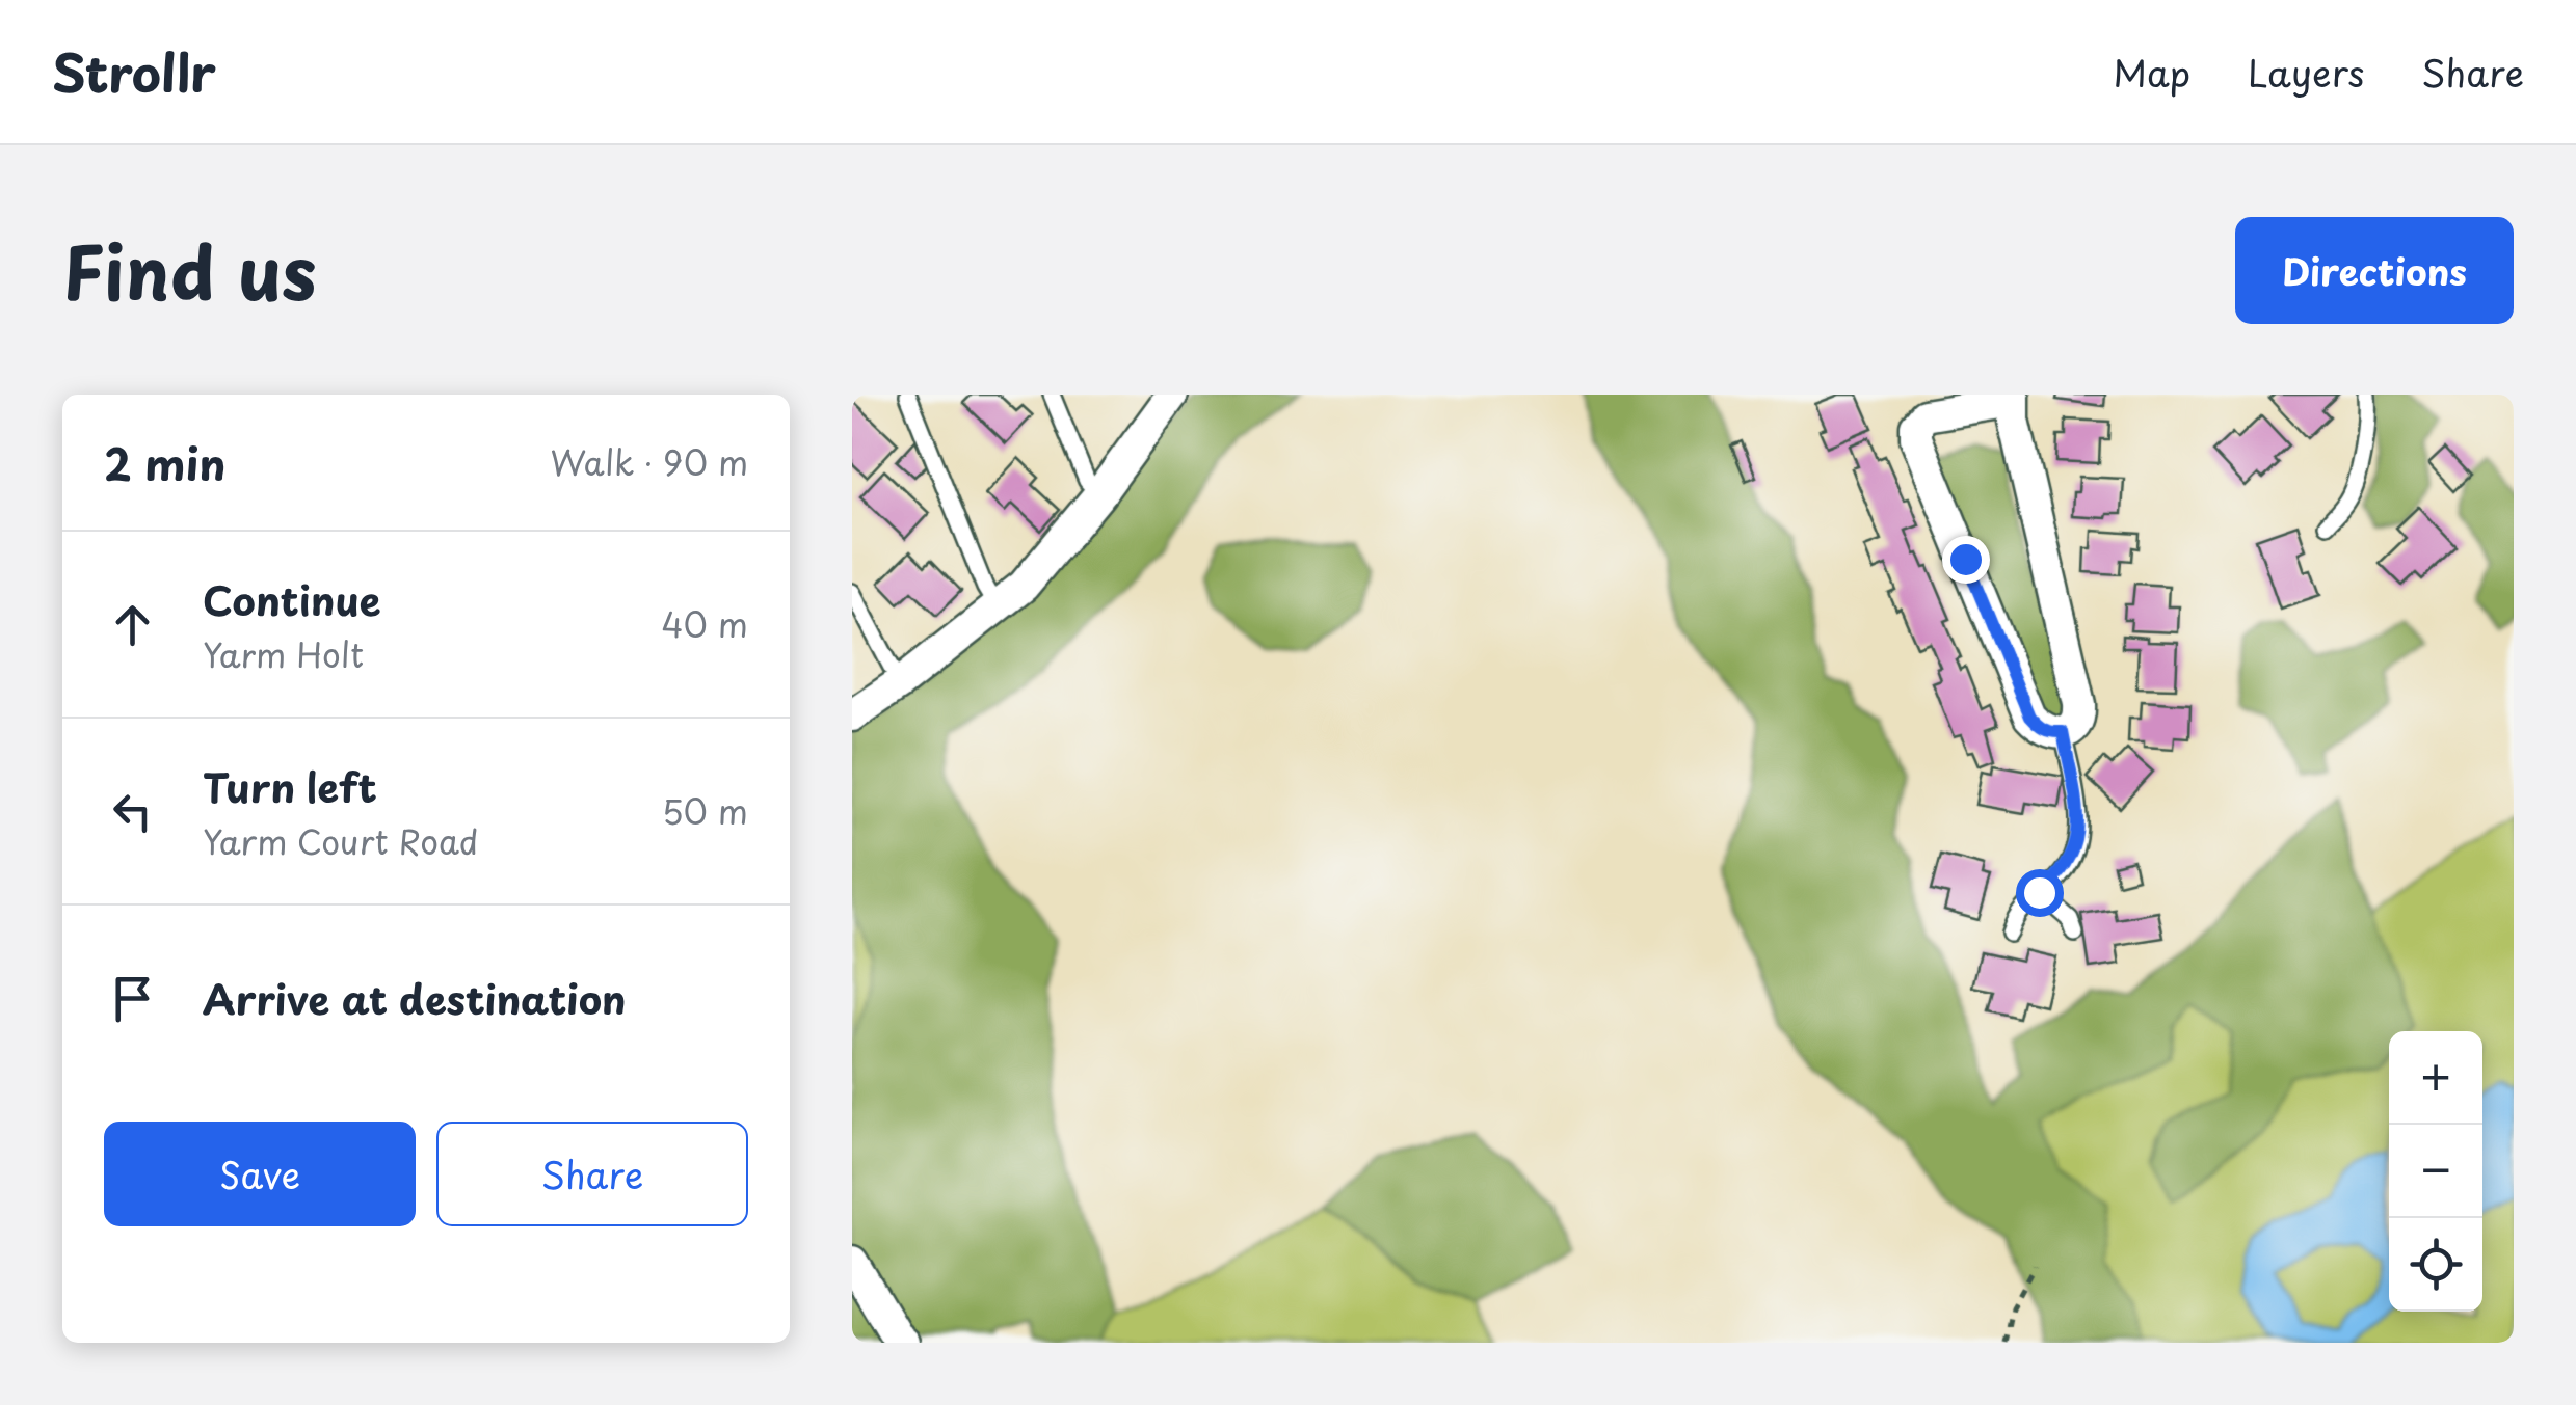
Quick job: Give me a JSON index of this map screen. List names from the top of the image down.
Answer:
{
  "page": {
    "header": "Strollr",
    "nav": ["Map", "Layers", "Share"],
    "title": "Find us",
    "buttons": [
      "Directions",
      ["Save", "Share"]
    ],
    "heading": ["2 min", "Walk · 90 m"],
    "list": [
      ["Continue", "Yarm Holt", "40 m"],
      ["Turn left", "Yarm Court Road", "50 m"],
      "Arrive at destination"
    ],
    "map_buttons": ["+", "−"]
  }
}
